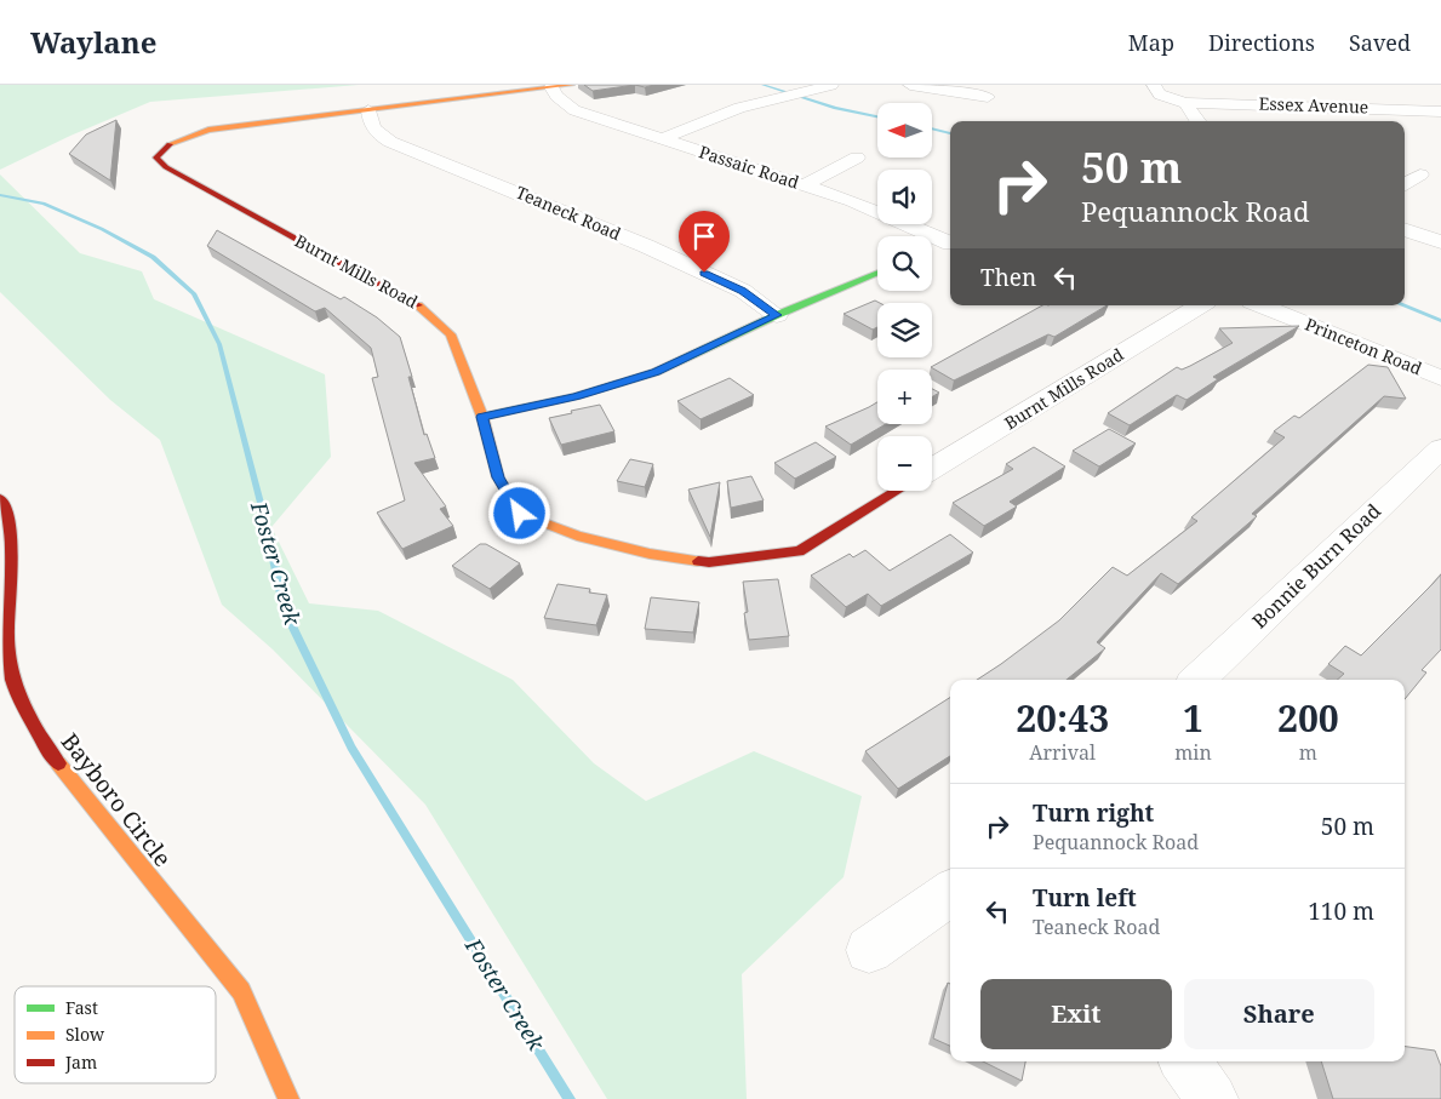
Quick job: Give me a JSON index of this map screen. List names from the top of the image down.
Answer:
{
  "streets": {
    "street": [
      "Essex Avenue",
      "Passaic Road",
      "Teaneck Road",
      "Burnt Mills Road",
      "Princeton Road",
      "Bonnie Burn Road",
      "Bayboro Circle"
    ]
  },
  "crossings": [
    ["Passaic Road", "Burnt Mills Road"],
    ["Teaneck Road", "Burnt Mills Road"]
  ],
  "water": ["Foster Creek"],
  "legend": ["Fast", "Slow", "Jam"],
  "north": "left",
  "page": {
    "header": "Waylane",
    "nav": ["Map", "Directions", "Saved"],
    "map_buttons": ["+", "−"],
    "turn": ["50 m", "Pequannock Road"],
    "then": "Then",
    "eta": [
      "20:43",
      "Arrival",
      "1",
      "min",
      "200",
      "m"
    ],
    "list": [
      {
        "name": "Turn right",
        "note": "Pequannock Road",
        "value": "50 m"
      },
      {
        "name": "Turn left",
        "note": "Teaneck Road",
        "value": "110 m"
      }
    ],
    "buttons": ["Exit", "Share"]
  }
}
